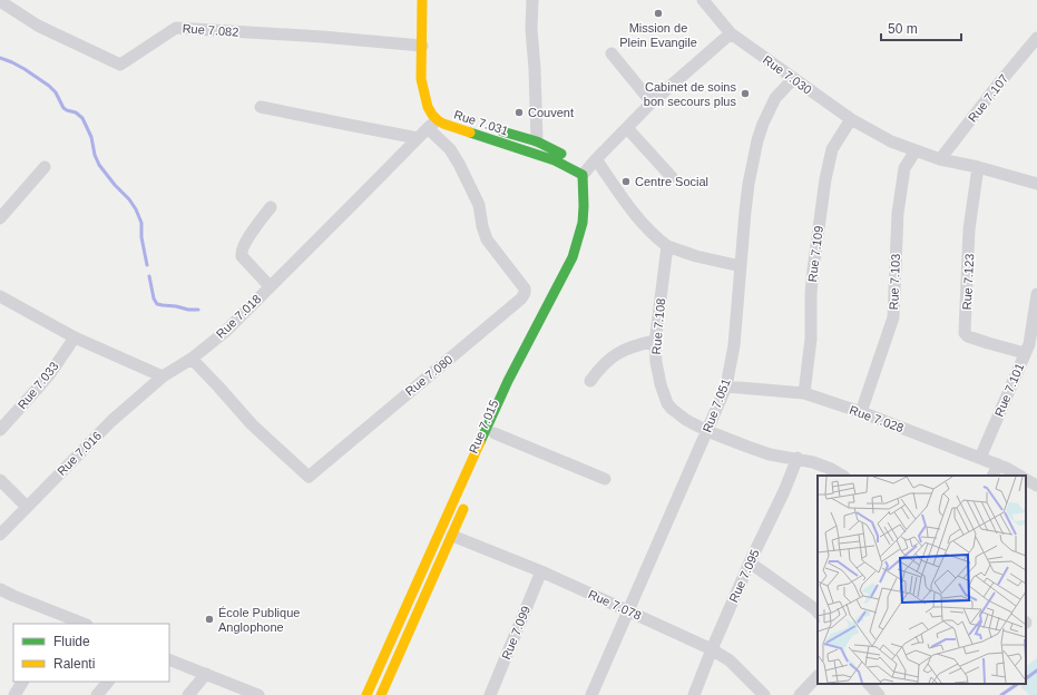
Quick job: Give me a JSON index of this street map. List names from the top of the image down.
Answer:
{
  "streets": {
    "main road": ["Rue 7.031", "Rue 7.015"],
    "street": [
      "Rue 7.082",
      "Rue 7.030",
      "Rue 7.107",
      "Rue 7.109",
      "Rue 7.103",
      "Rue 7.123",
      "Rue 7.018",
      "Rue 7.108",
      "Rue 7.080",
      "Rue 7.033",
      "Rue 7.101",
      "Rue 7.051",
      "Rue 7.028",
      "Rue 7.016",
      "Rue 7.095",
      "Rue 7.078",
      "Rue 7.099"
    ]
  },
  "crossings": [
    ["Rue 7.082", "Rue 7.031"],
    ["Rue 7.030", "Rue 7.107"],
    ["Rue 7.030", "Rue 7.109"],
    ["Rue 7.030", "Rue 7.103"],
    ["Rue 7.030", "Rue 7.123"],
    ["Rue 7.030", "Rue 7.051"],
    ["Rue 7.031", "Rue 7.018"],
    ["Rue 7.031", "Rue 7.080"],
    ["Rue 7.031", "Rue 7.015"],
    ["Rue 7.109", "Rue 7.028"],
    ["Rue 7.103", "Rue 7.028"],
    ["Rue 7.123", "Rue 7.101"],
    ["Rue 7.018", "Rue 7.080"],
    ["Rue 7.018", "Rue 7.016"],
    ["Rue 7.108", "Rue 7.051"],
    ["Rue 7.108", "Rue 7.095"],
    ["Rue 7.101", "Rue 7.028"],
    ["Rue 7.051", "Rue 7.028"],
    ["Rue 7.051", "Rue 7.078"],
    ["Rue 7.095", "Rue 7.078"],
    ["Rue 7.078", "Rue 7.099"]
  ],
  "places": [
    "Mission de Plein Evangile",
    "Cabinet de soins bon secours plus",
    "Couvent",
    "Centre Social",
    "École Publique Anglophone"
  ],
  "legend": ["Fluide", "Ralenti"],
  "scale_bar": "50 m"
}
